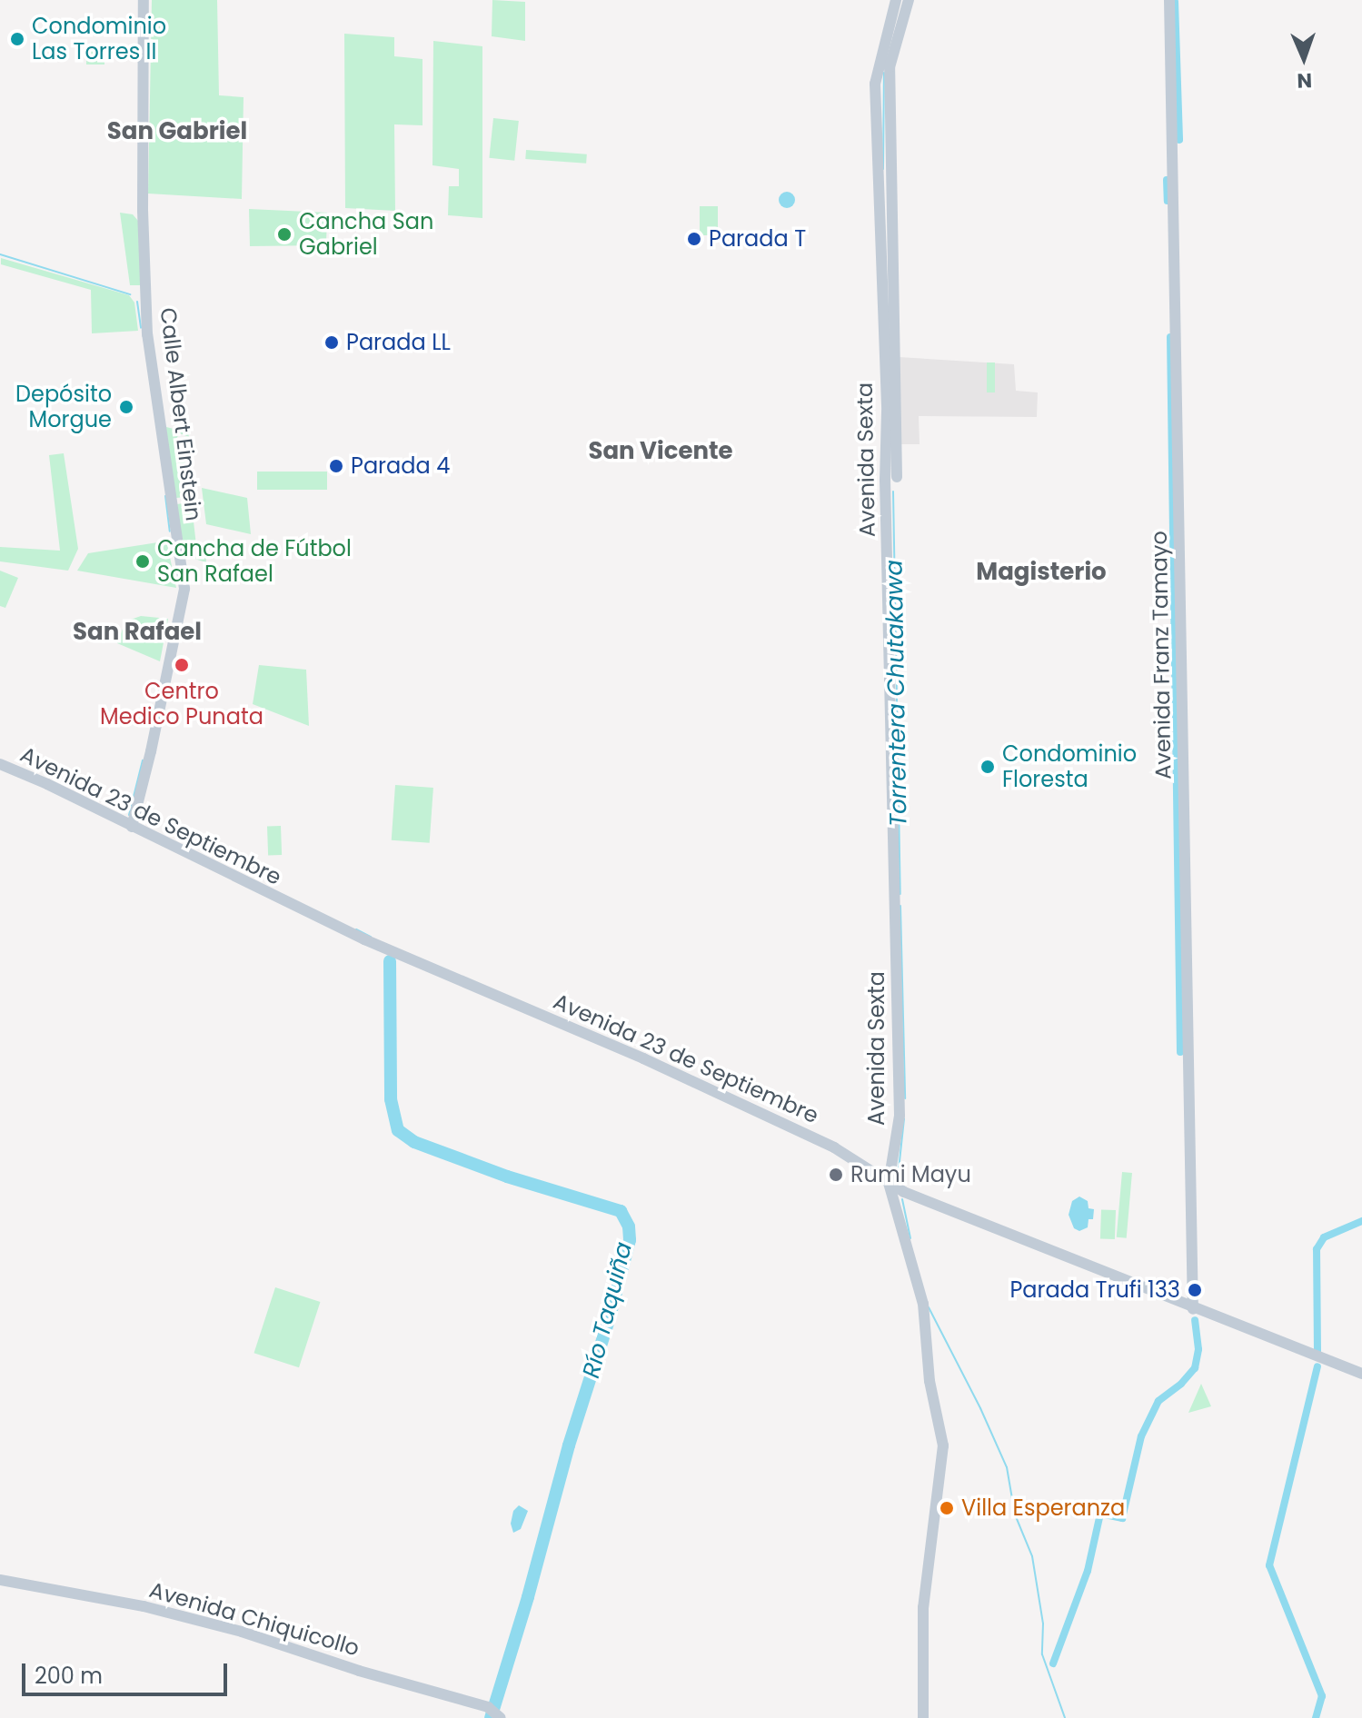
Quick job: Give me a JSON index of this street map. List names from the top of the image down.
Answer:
{
  "streets": {
    "main road": [
      "Calle Albert Einstein",
      "Avenida Sexta",
      "Avenida Franz Tamayo",
      "Avenida 23 de Septiembre",
      "Avenida Chiquicollo"
    ]
  },
  "crossings": [
    ["Calle Albert Einstein", "Avenida 23 de Septiembre"],
    ["Avenida Sexta", "Avenida 23 de Septiembre"],
    ["Avenida Franz Tamayo", "Avenida 23 de Septiembre"]
  ],
  "districts": [
    "San Gabriel",
    "San Vicente",
    "Magisterio",
    "San Rafael"
  ],
  "water": ["Torrentera Chutakawa", "Río Taquiña"],
  "places": [
    "Condominio Las Torres II",
    "Cancha San Gabriel",
    "Parada T",
    "Parada LL",
    "Depósito Morgue",
    "Parada 4",
    "Cancha de Fútbol San Rafael",
    "Centro Medico Punata",
    "Condominio Floresta",
    "Rumi Mayu",
    "Parada Trufi 133",
    "Villa Esperanza"
  ],
  "scale_bar": "200 m",
  "north": "bottom"
}
